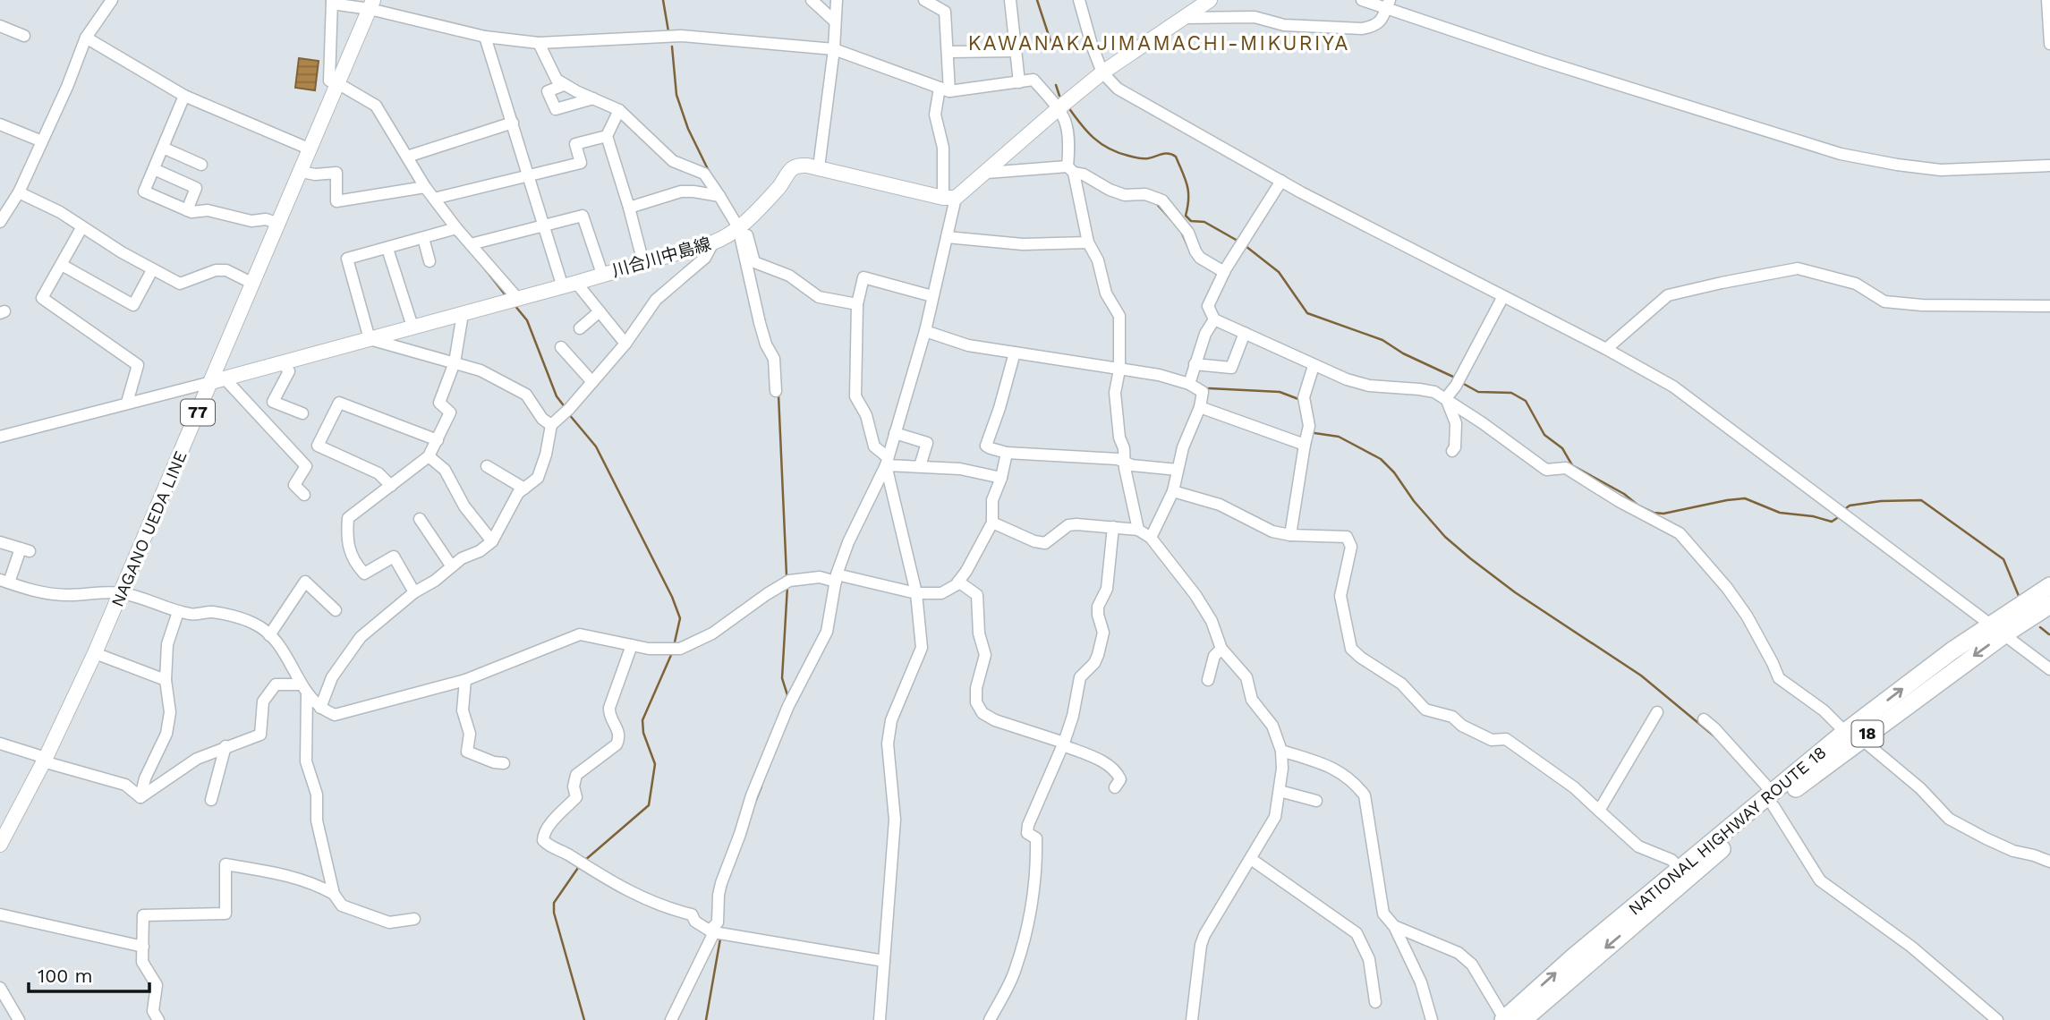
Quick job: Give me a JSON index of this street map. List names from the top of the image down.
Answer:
{
  "streets": {
    "highway": ["18", "NATIONAL HIGHWAY ROUTE 18"],
    "main road": ["川合川中島線", "77", "NAGANO UEDA LINE"]
  },
  "crossings": [
    ["川合川中島線", "NAGANO UEDA LINE"]
  ],
  "districts": ["KAWANAKAJIMAMACHI-MIKURIYA"],
  "scale_bar": "100 m"
}
